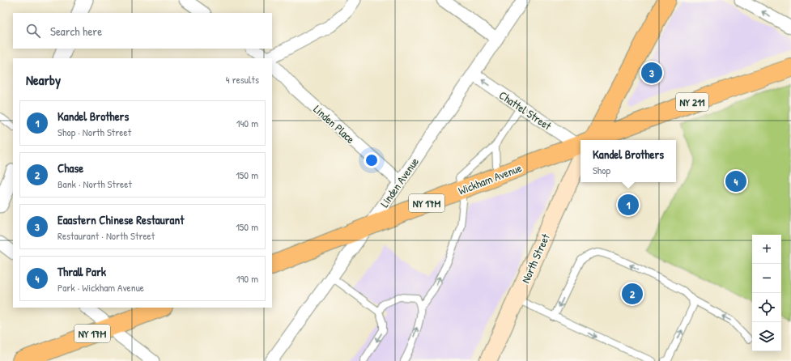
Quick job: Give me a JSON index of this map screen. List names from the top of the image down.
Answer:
{
  "streets": {
    "main road": [
      "NY 211",
      "Wickham Avenue",
      "NY 17M",
      "North Street"
    ],
    "street": ["Chattel Street", "Linden Place", "Linden Avenue"]
  },
  "crossings": [
    ["Chattel Street", "Linden Avenue"],
    ["Linden Place", "Linden Avenue"],
    ["Wickham Avenue", "Linden Avenue"]
  ],
  "one_way": ["Chattel Street"],
  "page": {
    "search": "Search here",
    "heading": ["Nearby", "4 results"],
    "pins": [
      "3",
      "4",
      "1",
      "2"
    ],
    "list": [
      {
        "mark": "1",
        "name": "Kandel Brothers",
        "note": "Shop · North Street",
        "value": "140 m"
      },
      {
        "mark": "2",
        "name": "Chase",
        "note": "Bank · North Street",
        "value": "150 m"
      },
      {
        "mark": "3",
        "name": "Eaastern Chinese Restaurant",
        "note": "Restaurant · North Street",
        "value": "150 m"
      },
      {
        "mark": "4",
        "name": "Thrall Park",
        "note": "Park · Wickham Avenue",
        "value": "190 m"
      }
    ],
    "popup": ["Kandel Brothers", "Shop"],
    "map_buttons": ["+", "−"]
  }
}
